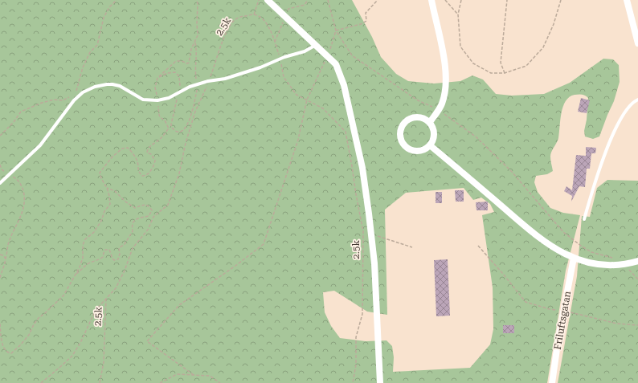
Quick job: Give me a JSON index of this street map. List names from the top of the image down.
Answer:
{
  "streets": {
    "street": ["Friluftsgatan"],
    "path": ["2.5k"]
  }
}
